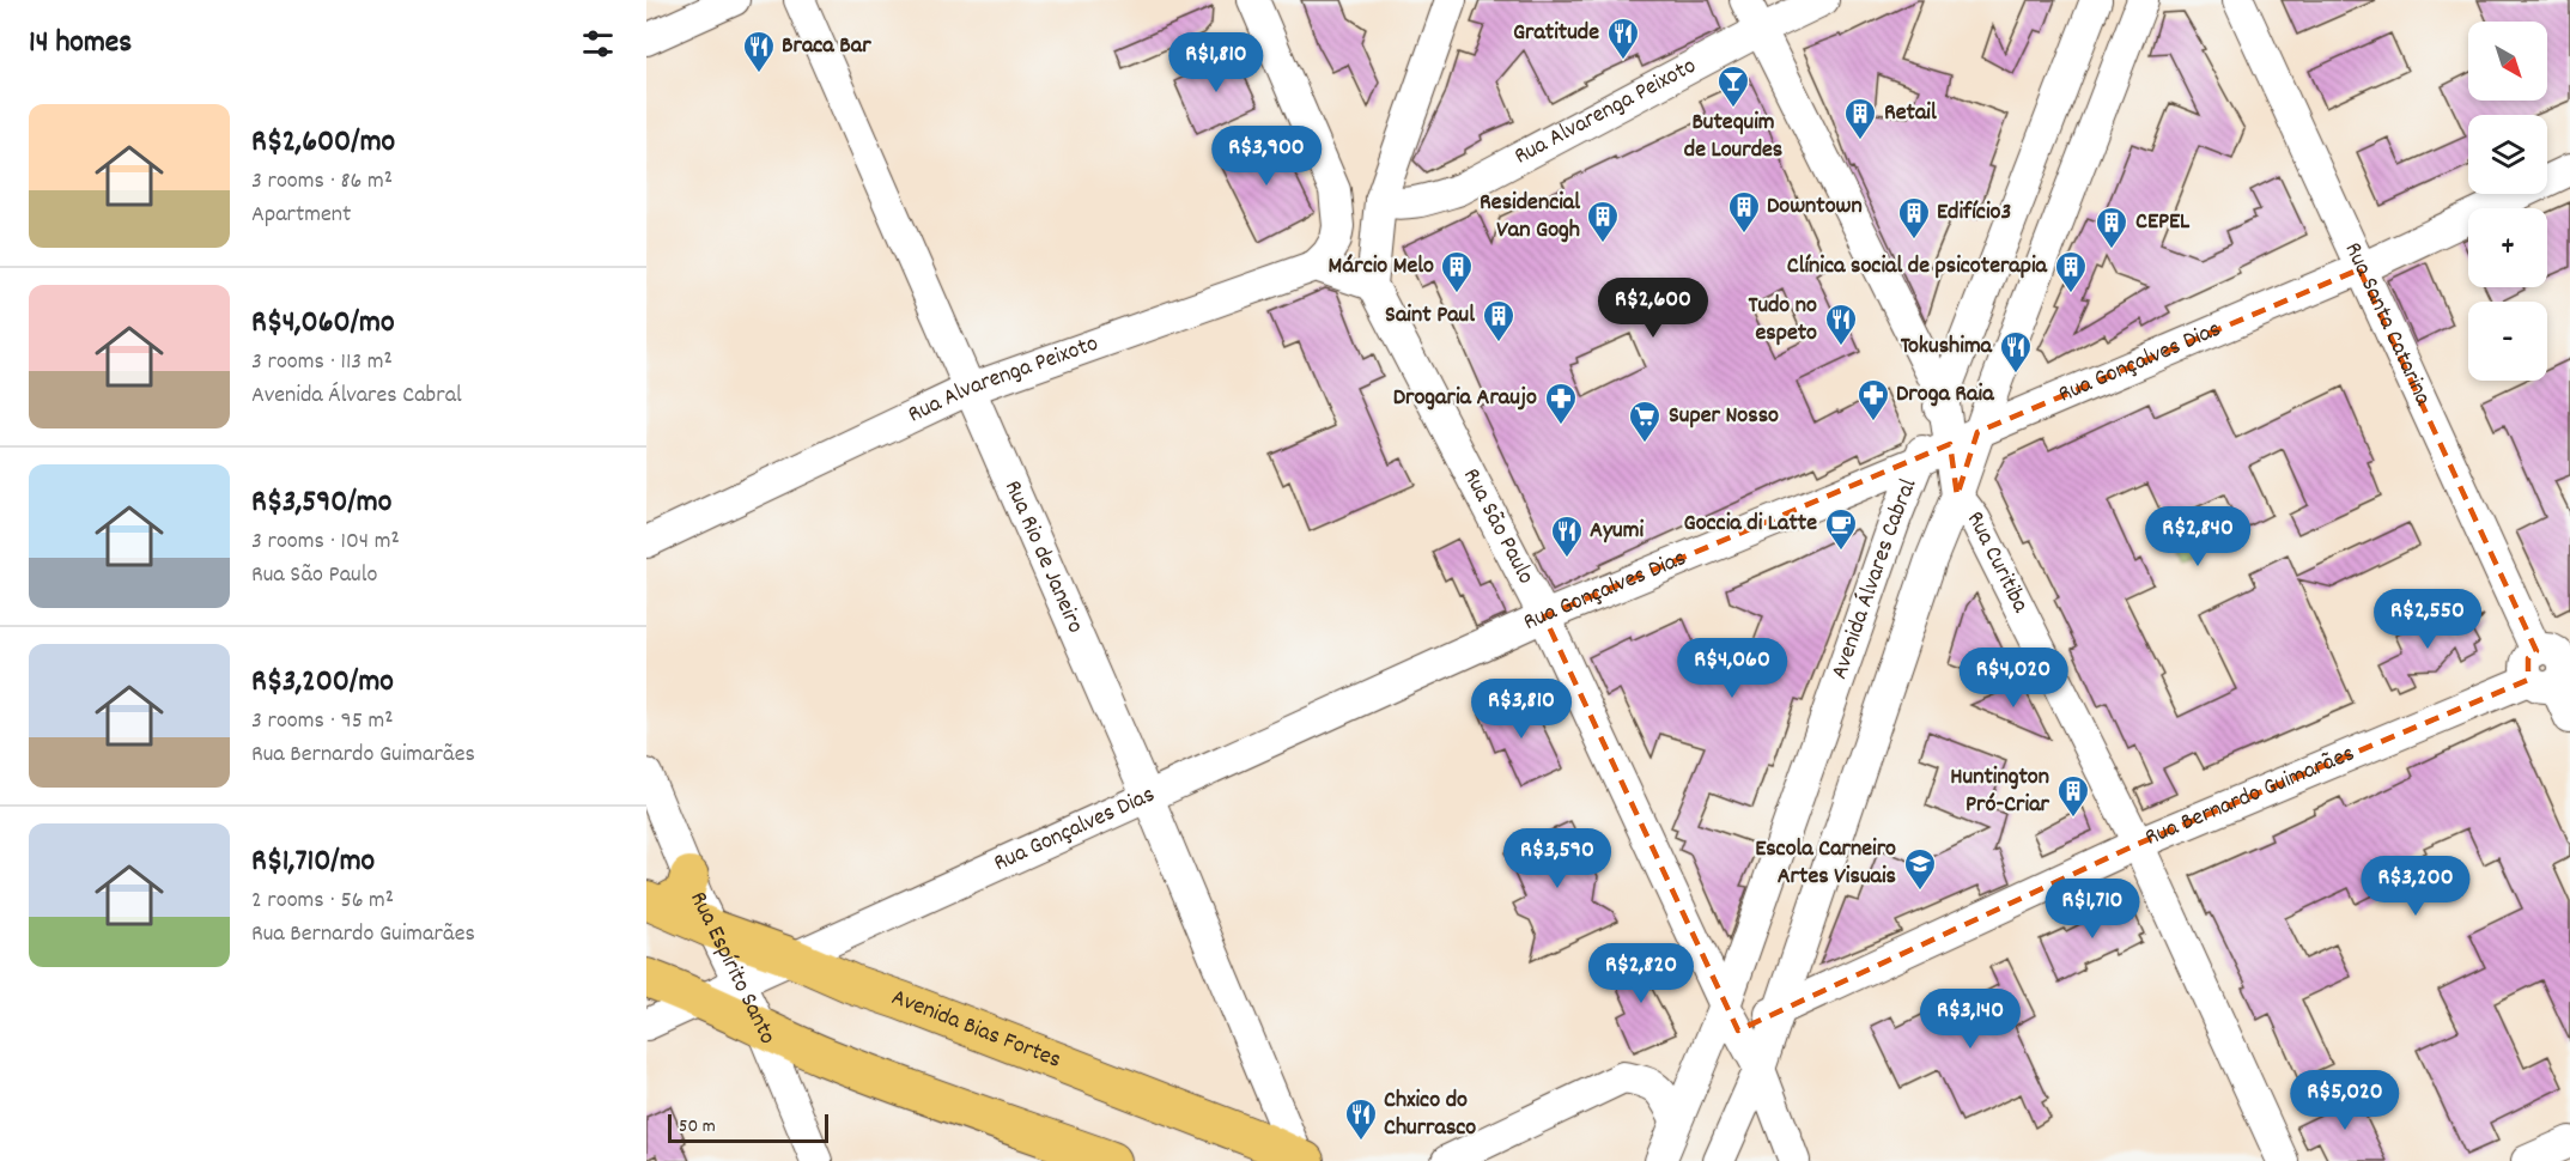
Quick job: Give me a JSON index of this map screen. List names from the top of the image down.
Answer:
{
  "streets": {
    "main road": ["Avenida Bias Fortes"],
    "street": [
      "Rua Alvarenga Peixoto",
      "Rua Santa Catarina",
      "Rua Gonçalves Dias",
      "Rua São Paulo",
      "Rua Rio de Janeiro",
      "Rua Curitiba",
      "Avenida Álvares Cabral",
      "Rua Bernardo Guimarães",
      "Rua Espírito Santo"
    ]
  },
  "crossings": [
    ["Rua Alvarenga Peixoto", "Rua Rio de Janeiro"],
    ["Rua Santa Catarina", "Rua Gonçalves Dias"],
    ["Rua Santa Catarina", "Rua Bernardo Guimarães"],
    ["Rua Gonçalves Dias", "Rua São Paulo"],
    ["Rua Gonçalves Dias", "Rua Rio de Janeiro"],
    ["Rua Gonçalves Dias", "Avenida Álvares Cabral"],
    ["Rua Gonçalves Dias", "Rua Espírito Santo"],
    ["Rua Gonçalves Dias", "Avenida Bias Fortes"],
    ["Rua São Paulo", "Avenida Álvares Cabral"],
    ["Rua São Paulo", "Rua Bernardo Guimarães"],
    ["Rua Rio de Janeiro", "Avenida Bias Fortes"],
    ["Rua Curitiba", "Avenida Álvares Cabral"],
    ["Rua Curitiba", "Rua Bernardo Guimarães"],
    ["Avenida Álvares Cabral", "Rua Bernardo Guimarães"],
    ["Rua Espírito Santo", "Avenida Bias Fortes"]
  ],
  "places": {
    "restaurant": [
      "Gratitude",
      "Braca Bar",
      "Tudo no espeto",
      "Tokushima",
      "Ayumi",
      "Chxico do Churrasco"
    ],
    "bar": ["Butequim de Lourdes"],
    "building": [
      "Retail",
      "Downtown",
      "Edifício3",
      "Residencial Van Gogh",
      "CEPEL",
      "Márcio Melo",
      "Clínica social de psicoterapia",
      "Saint Paul",
      "Huntington Pró-Criar"
    ],
    "pharmacy": ["Droga Raia", "Drogaria Araujo"],
    "supermarket": ["Super Nosso"],
    "cafe": ["Goccia di Latte"],
    "school or university": ["Escola Carneiro Artes Visuais"]
  },
  "scale_bar": "50 m",
  "north": "bottom right",
  "page": {
    "heading": "14 homes",
    "map_buttons": ["+", "−"],
    "price": [
      "R$1,810",
      "R$3,900",
      "R$2,600",
      "R$2,840",
      "R$2,550",
      "R$4,060",
      "R$4,020",
      "R$3,810",
      "R$3,590",
      "R$3,200",
      "R$1,710",
      "R$2,820",
      "R$3,140",
      "R$5,020"
    ],
    "list": [
      {
        "name": "R$2,600/mo",
        "note": "3 rooms · 86 m² · Apartment"
      },
      {
        "name": "R$4,060/mo",
        "note": "3 rooms · 113 m² · Avenida Álvares Cabral"
      },
      {
        "name": "R$3,590/mo",
        "note": "3 rooms · 104 m² · Rua São Paulo"
      },
      {
        "name": "R$3,200/mo",
        "note": "3 rooms · 95 m² · Rua Bernardo Guimarães"
      },
      {
        "name": "R$1,710/mo",
        "note": "2 rooms · 56 m² · Rua Bernardo Guimarães"
      }
    ],
    "scale": "50 m"
  }
}
